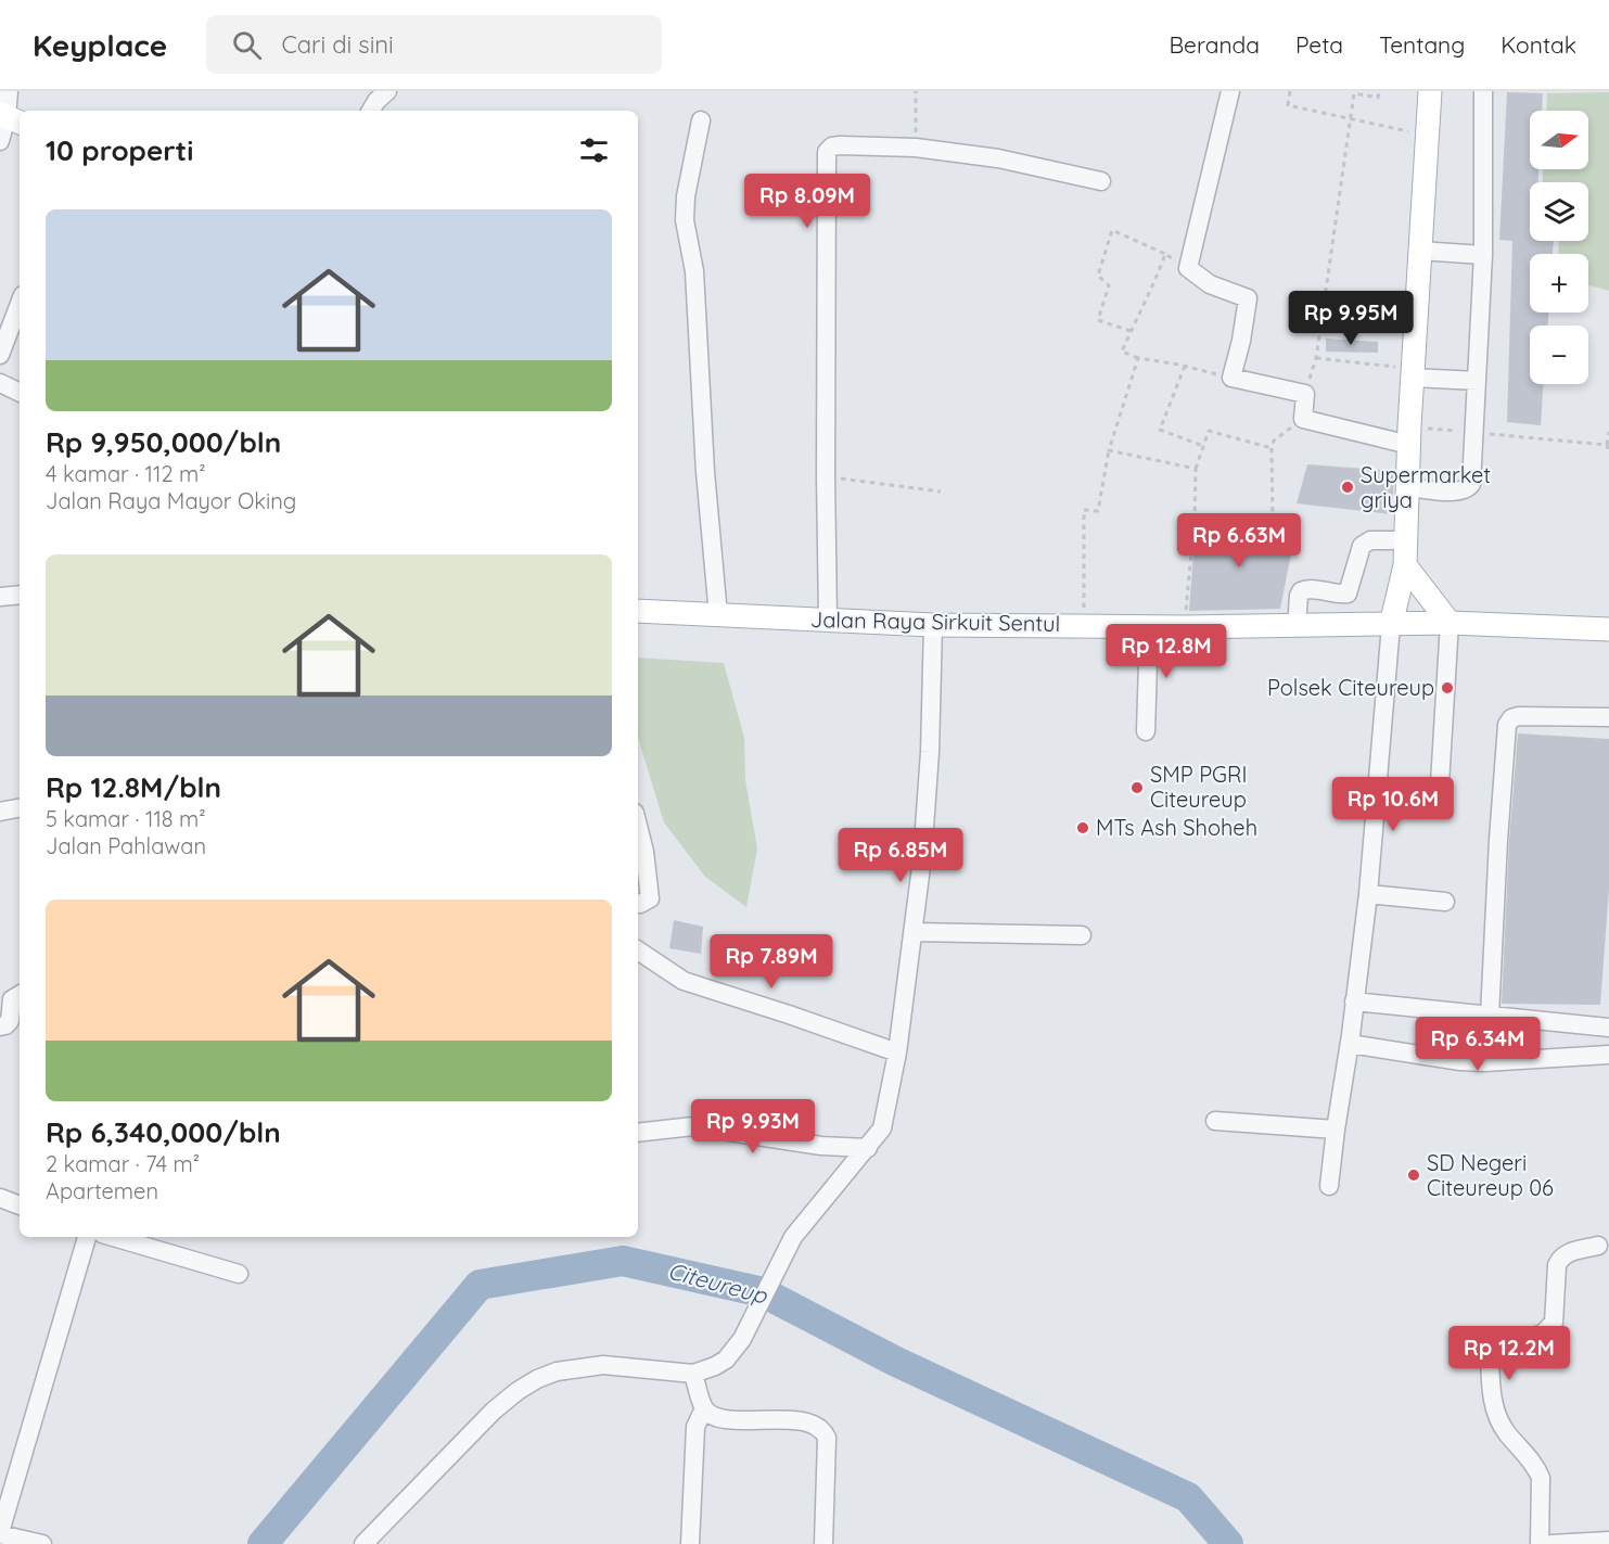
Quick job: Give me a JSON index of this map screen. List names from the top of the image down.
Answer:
{
  "streets": {
    "main road": ["Jalan Raya Sirkuit Sentul"]
  },
  "water": ["Citeureup"],
  "places": [
    "Supermarket griya",
    "Polsek Citeureup",
    "SMP PGRI Citeureup",
    "MTs Ash Shoheh",
    "SD Negeri Citeureup 06"
  ],
  "north": "right",
  "page": {
    "header": "Keyplace",
    "search": "Cari di sini",
    "nav": [
      "Beranda",
      "Peta",
      "Tentang",
      "Kontak"
    ],
    "map_buttons": ["+", "−"],
    "heading": "10 properti",
    "price": [
      "Rp 8.09M",
      "Rp 9.95M",
      "Rp 6.63M",
      "Rp 12.8M",
      "Rp 10.6M",
      "Rp 6.85M",
      "Rp 7.89M",
      "Rp 6.34M",
      "Rp 9.93M",
      "Rp 12.2M"
    ],
    "list": [
      {
        "name": "Rp 9,950,000/bln",
        "note": "4 kamar · 112 m² · Jalan Raya Mayor Oking"
      },
      {
        "name": "Rp 12.8M/bln",
        "note": "5 kamar · 118 m² · Jalan Pahlawan"
      },
      {
        "name": "Rp 6,340,000/bln",
        "note": "2 kamar · 74 m² · Apartemen"
      }
    ]
  }
}
